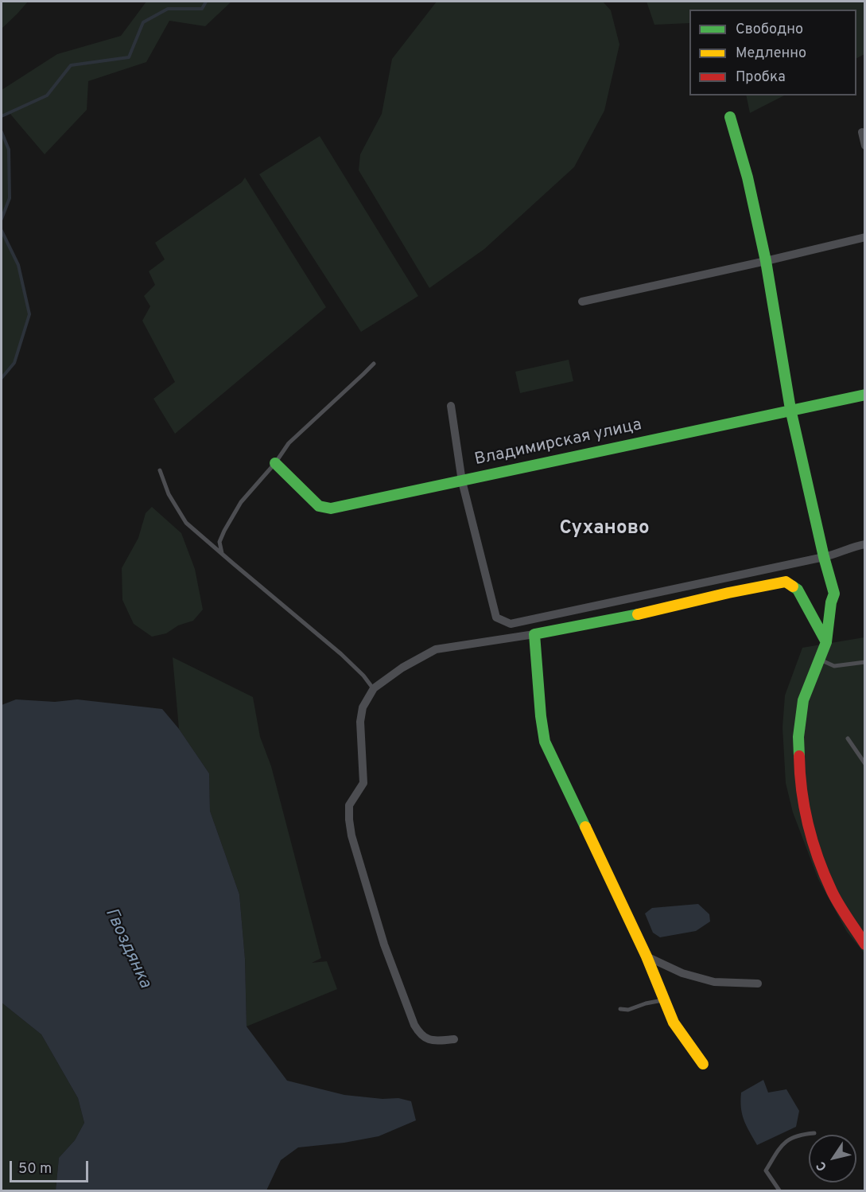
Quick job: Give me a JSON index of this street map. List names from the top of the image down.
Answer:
{
  "streets": {
    "street": ["Владимирская улица"]
  },
  "districts": ["Суханово"],
  "water": ["Гвоздянка"],
  "legend": ["Свободно", "Медленно", "Пробка"],
  "scale_bar": "50 m",
  "north": "bottom left"
}
